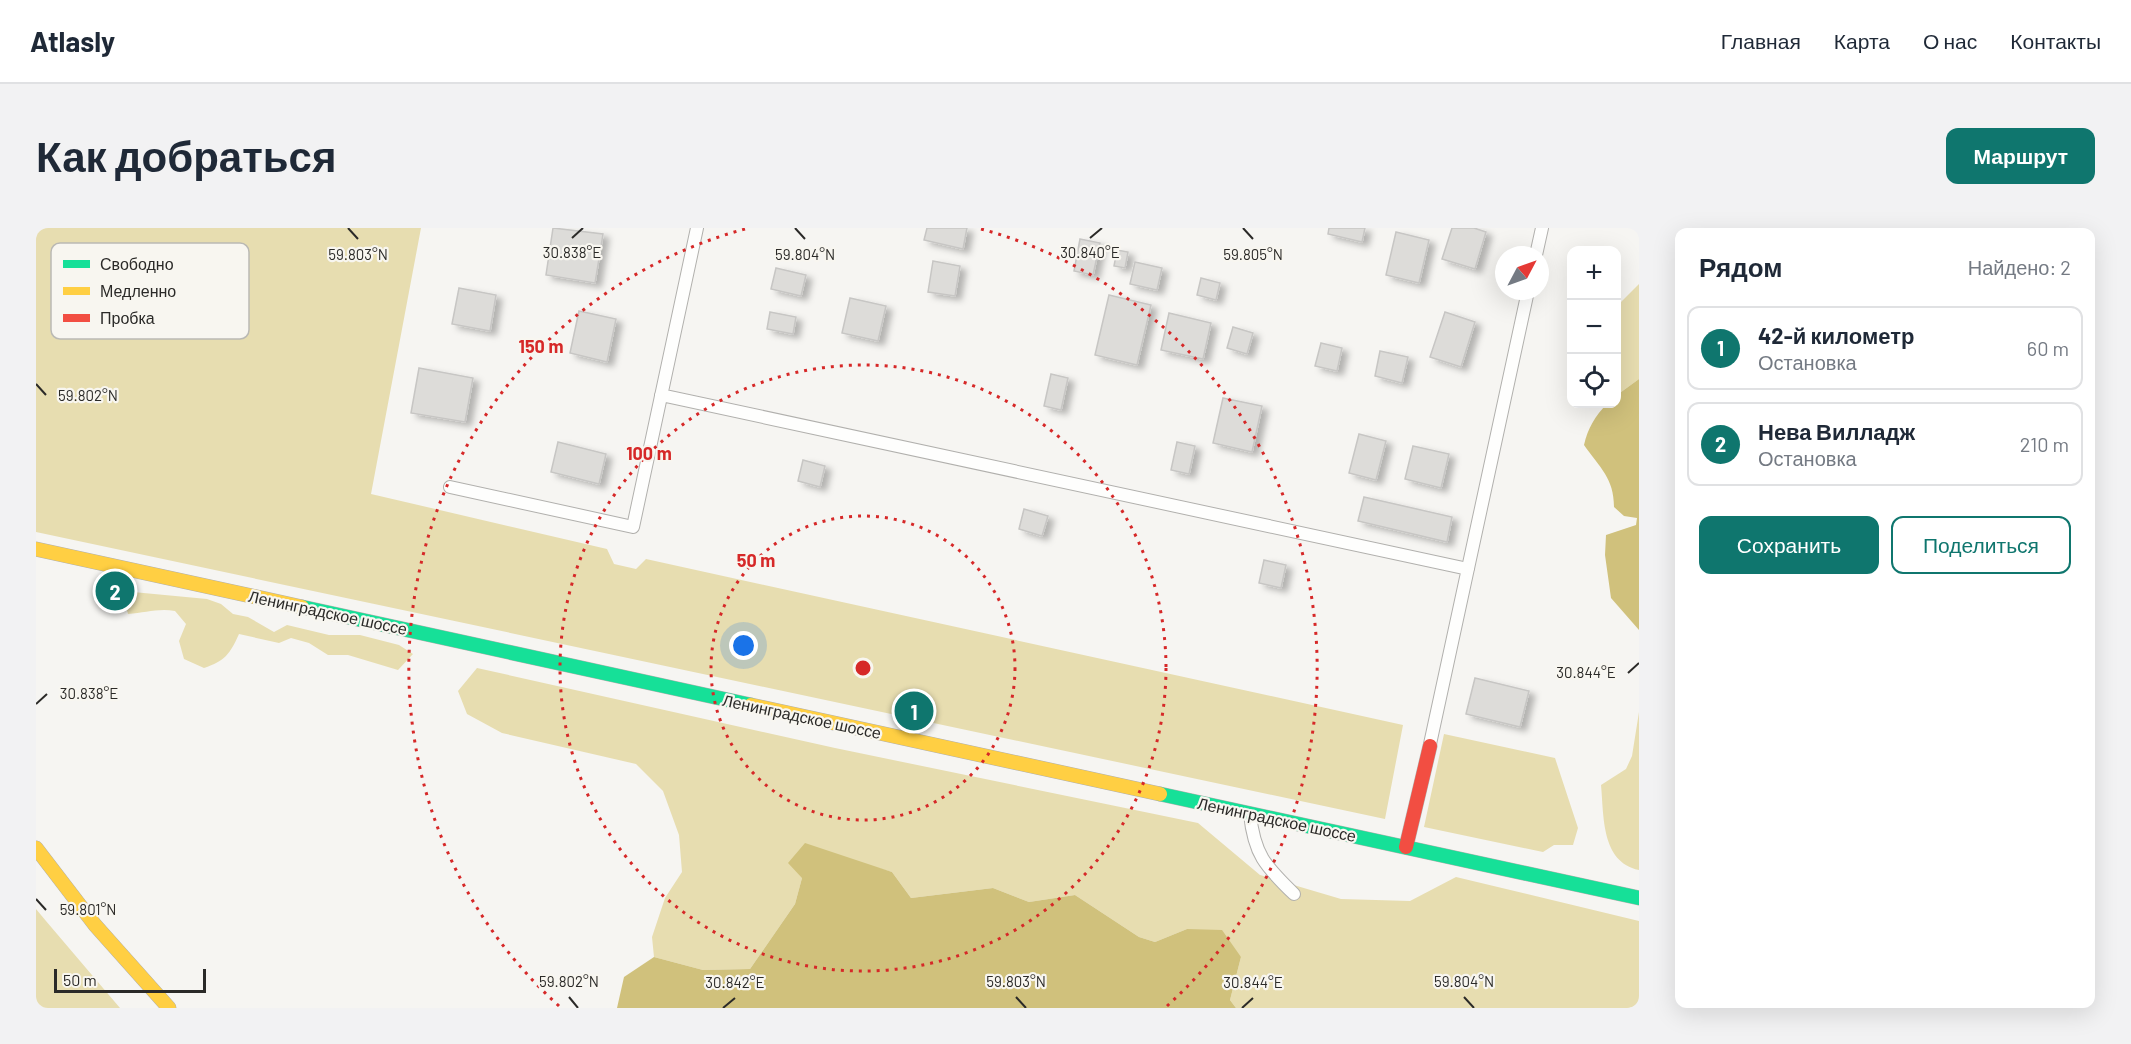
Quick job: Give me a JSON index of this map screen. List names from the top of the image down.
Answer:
{
  "streets": {
    "main road": ["Ленинградское шоссе"]
  },
  "legend": ["Свободно", "Медленно", "Пробка"],
  "scale_bar": "50 m",
  "north": "top right",
  "page": {
    "header": "Atlasly",
    "nav": [
      "Главная",
      "Карта",
      "О нас",
      "Контакты"
    ],
    "buttons": [
      "Маршрут",
      ["Сохранить", "Поделиться"]
    ],
    "title": "Как добраться",
    "heading": ["Рядом", "Найдено: 2"],
    "map_buttons": ["+", "−"],
    "list": [
      {
        "mark": "1",
        "name": "42-й километр",
        "note": "Остановка",
        "value": "60 m"
      },
      {
        "mark": "2",
        "name": "Нева Вилладж",
        "note": "Остановка",
        "value": "210 m"
      }
    ],
    "pins": ["2", "1"],
    "scale": "50 m"
  },
  "coordinates": [
    "30.838°E",
    "30.840°E",
    "59.803°N",
    "59.804°N",
    "59.805°N",
    "59.802°N",
    "30.844°E",
    "59.801°N",
    "30.842°E"
  ],
  "rings": ["150 m", "100 m", "50 m"]
}
